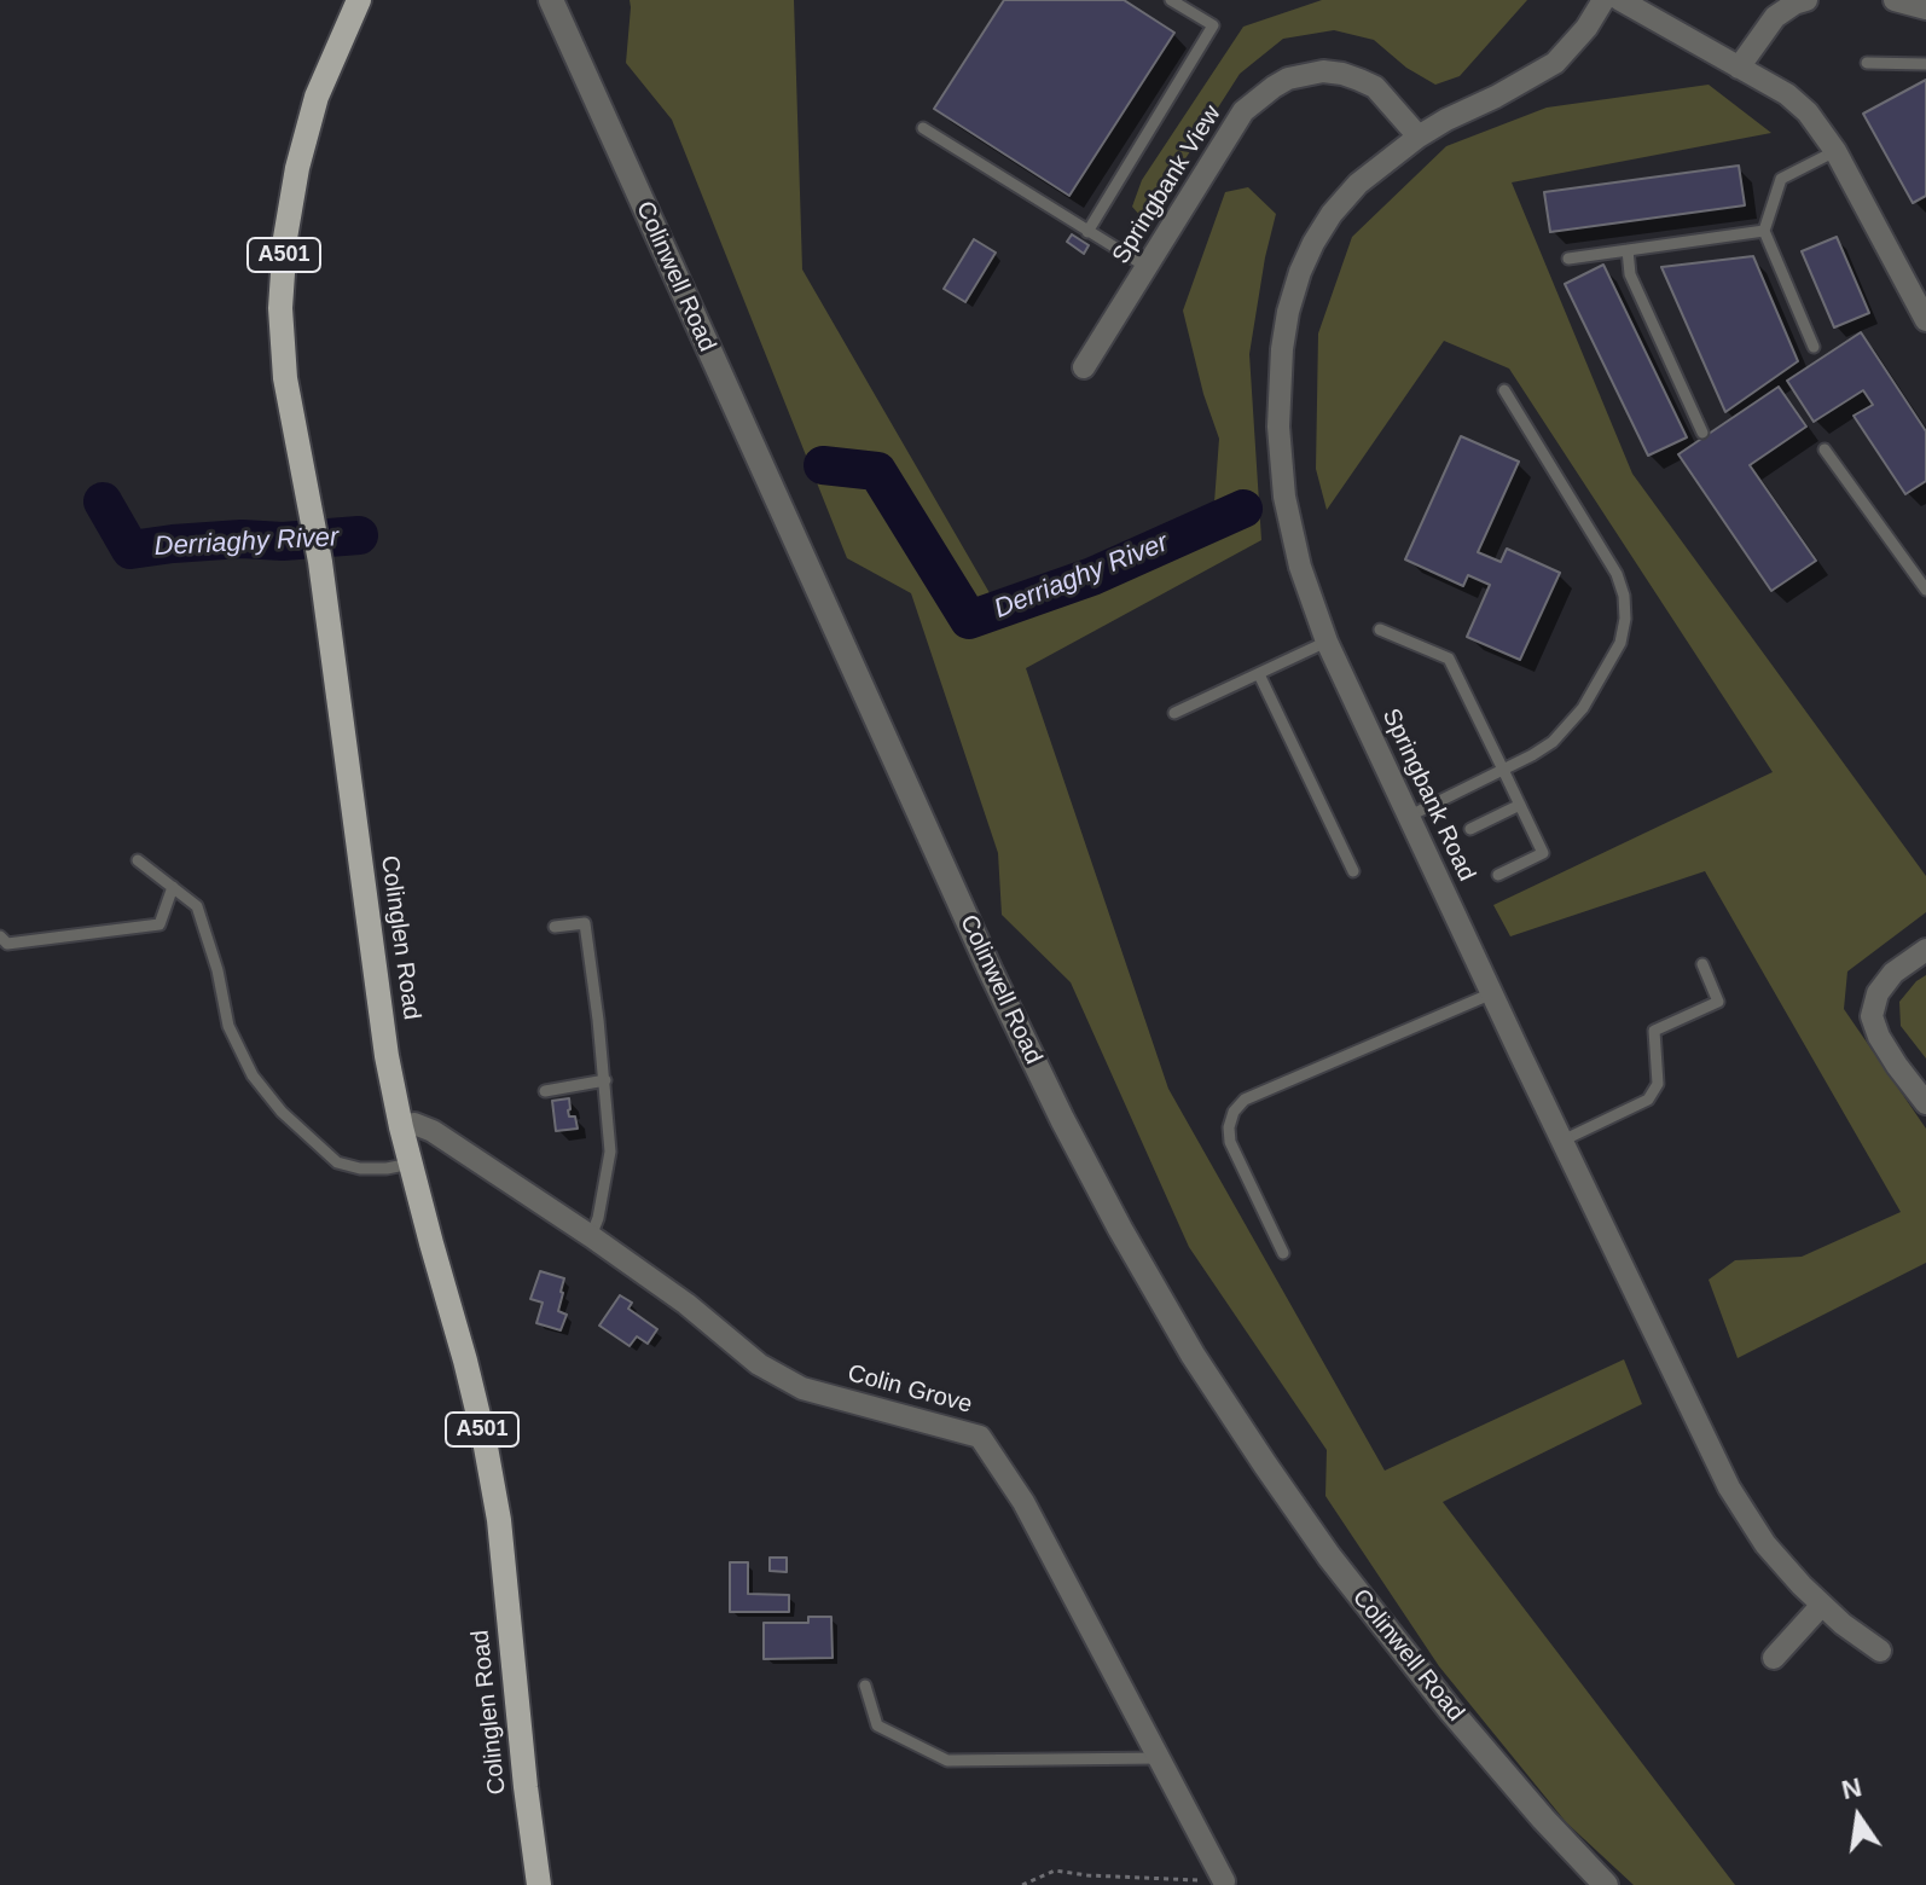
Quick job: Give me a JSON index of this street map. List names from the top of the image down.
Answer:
{
  "streets": {
    "main road": ["A501", "Colinglen Road"],
    "street": [
      "Springbank View",
      "Colinwell Road",
      "Springbank Road",
      "Colin Grove"
    ]
  },
  "crossings": [
    ["Springbank View", "Springbank Road"],
    ["Colinglen Road", "Colin Grove"]
  ],
  "water": ["Derriaghy River"],
  "north": "top"
}
